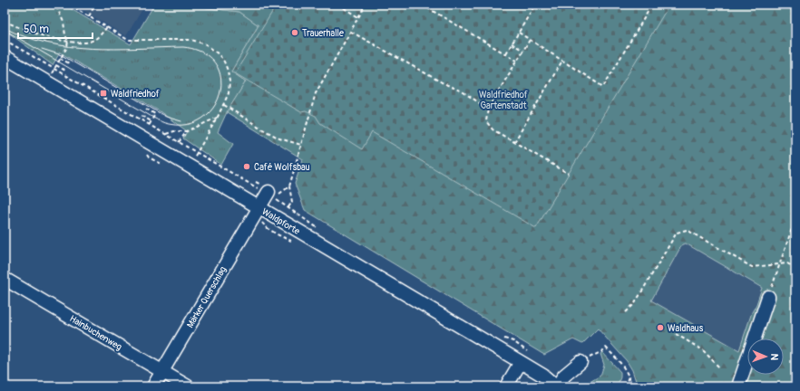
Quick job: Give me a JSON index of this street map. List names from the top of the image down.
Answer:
{
  "streets": {
    "street": ["Waldpforte", "Märker Querschlag", "Hainbuchenweg"]
  },
  "crossings": [
    ["Waldpforte", "Märker Querschlag"],
    ["Märker Querschlag", "Hainbuchenweg"]
  ],
  "parks": ["Waldfriedhof Gartenstadt"],
  "places": {
    "other": ["Trauerhalle", "Café Wolfsbau", "Waldhaus"],
    "transit": ["Waldfriedhof"]
  },
  "scale_bar": "50 m",
  "north": "right"
}
